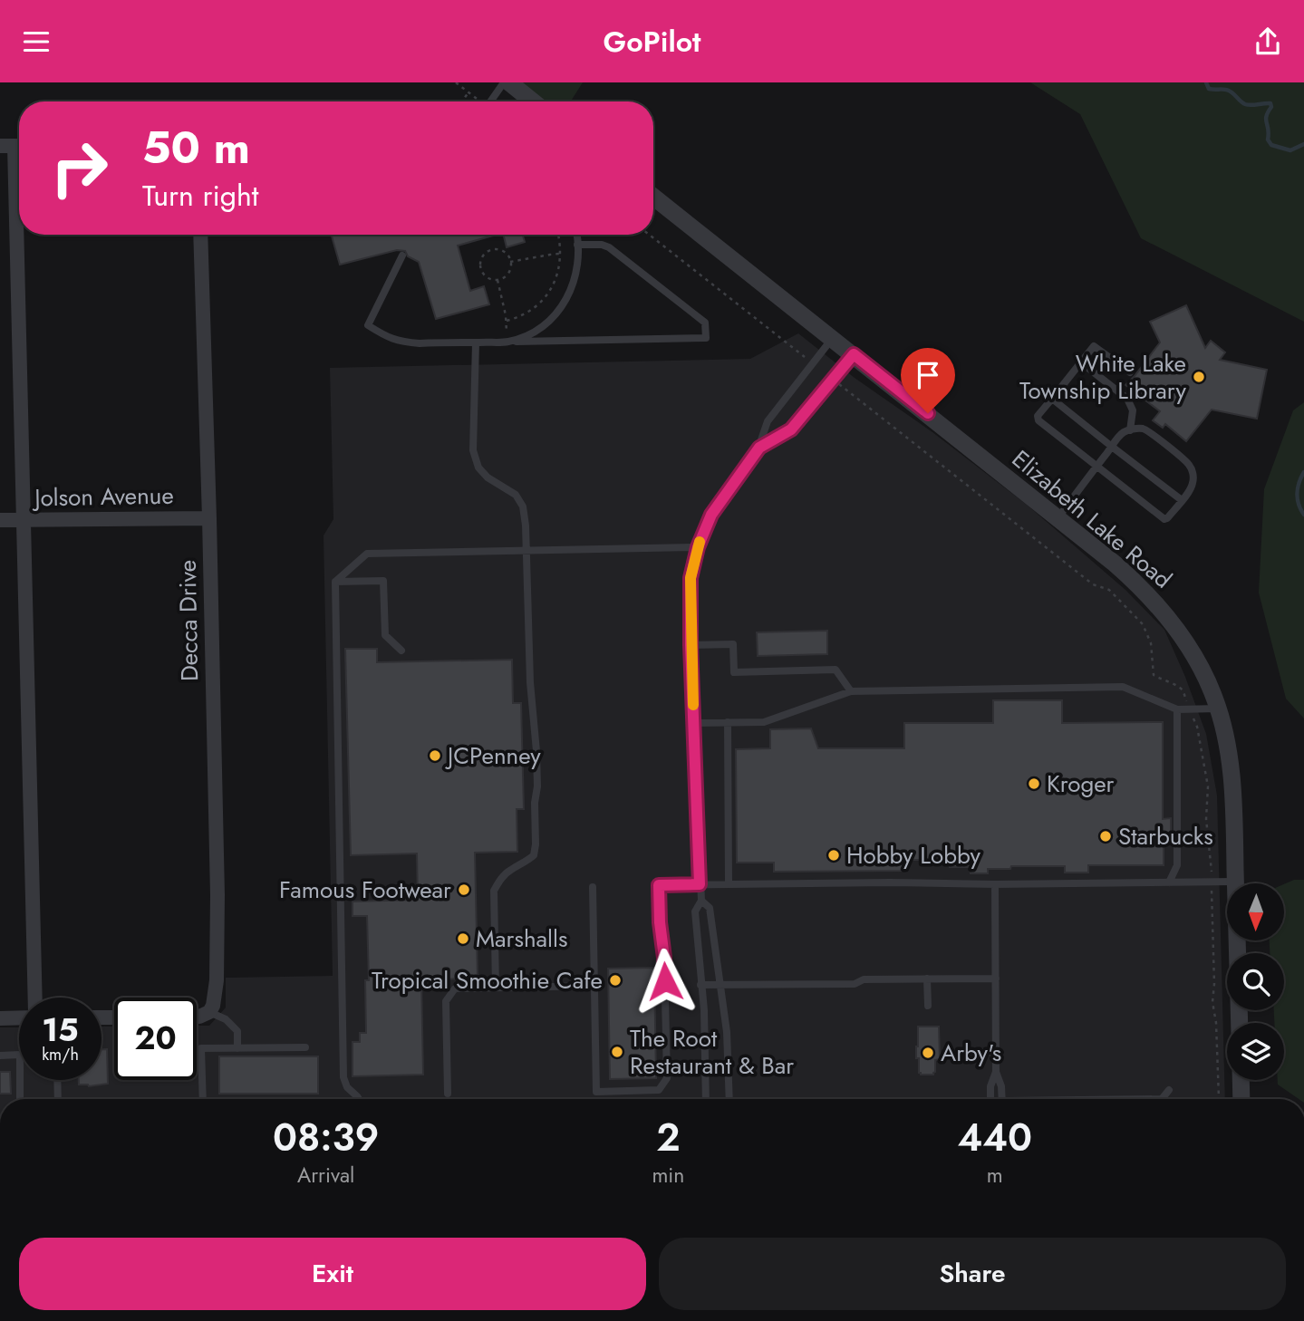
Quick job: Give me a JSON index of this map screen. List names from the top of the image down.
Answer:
{
  "streets": {
    "street": ["Jolson Avenue", "Elizabeth Lake Road", "Decca Drive"]
  },
  "crossings": [
    ["Jolson Avenue", "Decca Drive"]
  ],
  "places": [
    "White Lake Township Library",
    "JCPenney",
    "Kroger",
    "Starbucks",
    "Hobby Lobby",
    "Famous Footwear",
    "Marshalls",
    "Tropical Smoothie Cafe",
    "The Root Restaurant & Bar",
    "Arby's"
  ],
  "north": "bottom",
  "page": {
    "header": "GoPilot",
    "turn": ["50 m", "Turn right"],
    "speed": "15 km/h",
    "limit": "20",
    "eta": [
      "08:39",
      "Arrival",
      "2",
      "min",
      "440",
      "m"
    ],
    "buttons": ["Exit", "Share"]
  }
}
